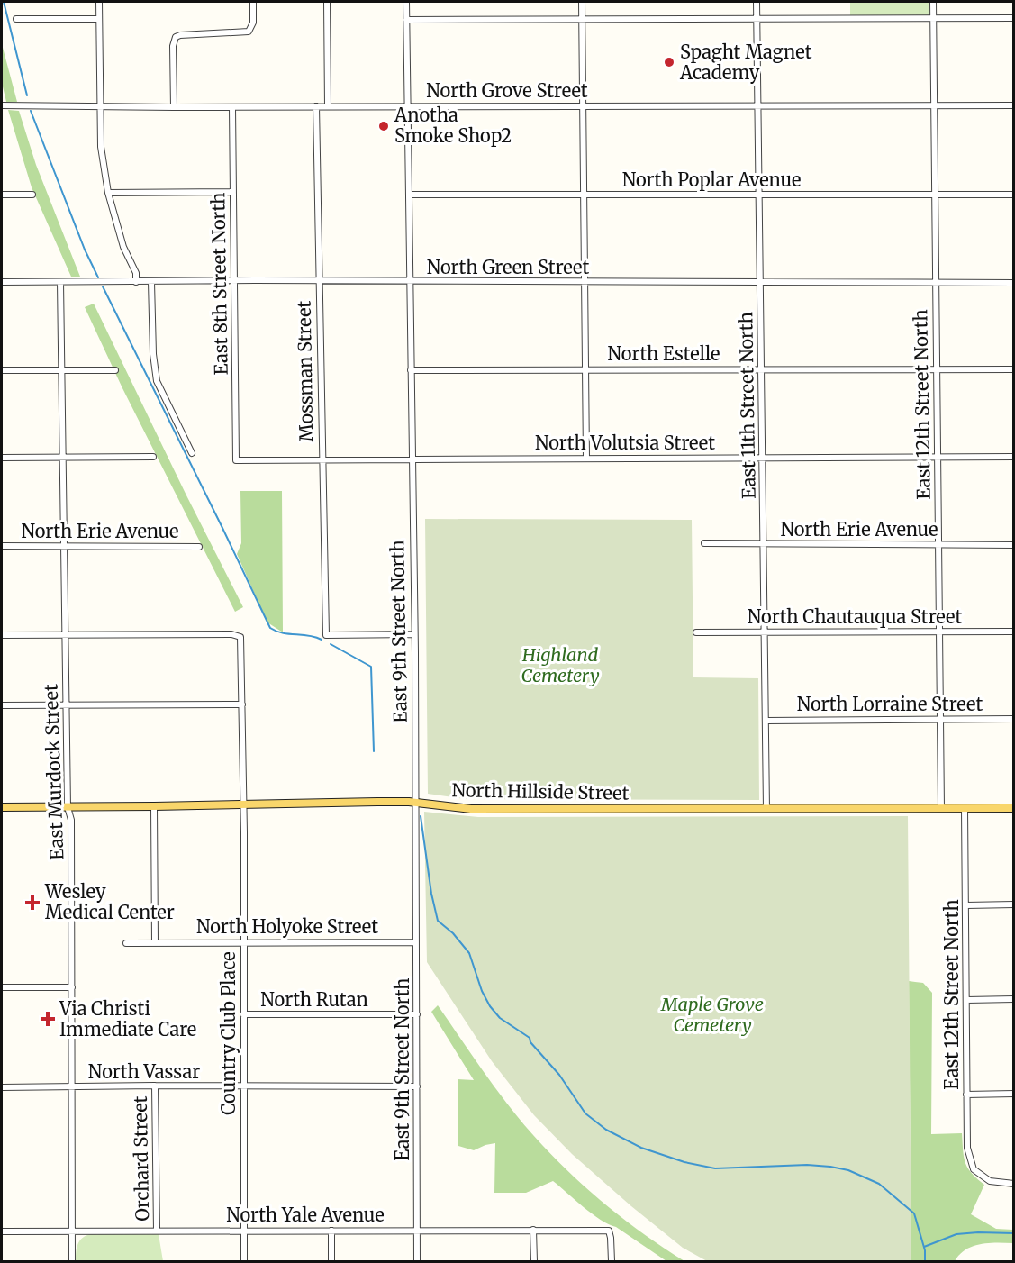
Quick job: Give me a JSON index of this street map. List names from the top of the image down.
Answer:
{
  "streets": {
    "main road": ["North Hillside Street"],
    "street": [
      "North Grove Street",
      "North Poplar Avenue",
      "North Green Street",
      "East 8th Street North",
      "North Estelle",
      "Mossman Street",
      "East 12th Street North",
      "East 11th Street North",
      "North Volutsia Street",
      "North Erie Avenue",
      "North Chautauqua Street",
      "East 9th Street North",
      "North Lorraine Street",
      "East Murdock Street",
      "North Holyoke Street",
      "North Rutan",
      "Country Club Place",
      "North Vassar",
      "Orchard Street",
      "North Yale Avenue"
    ]
  },
  "crossings": [
    ["North Grove Street", "East 8th Street North"],
    ["North Grove Street", "Mossman Street"],
    ["North Grove Street", "East 12th Street North"],
    ["North Grove Street", "East 11th Street North"],
    ["North Grove Street", "East 9th Street North"],
    ["North Poplar Avenue", "East 12th Street North"],
    ["North Poplar Avenue", "East 11th Street North"],
    ["North Poplar Avenue", "East 9th Street North"],
    ["North Green Street", "East 8th Street North"],
    ["North Green Street", "Mossman Street"],
    ["North Green Street", "East 12th Street North"],
    ["North Green Street", "East 11th Street North"],
    ["North Green Street", "East 9th Street North"],
    ["North Green Street", "East Murdock Street"],
    ["East 8th Street North", "North Volutsia Street"],
    ["North Estelle", "East 12th Street North"],
    ["North Estelle", "East 11th Street North"],
    ["North Estelle", "East 9th Street North"],
    ["Mossman Street", "North Volutsia Street"],
    ["Mossman Street", "East 9th Street North"],
    ["East 12th Street North", "North Volutsia Street"],
    ["East 12th Street North", "North Erie Avenue"],
    ["East 12th Street North", "North Chautauqua Street"],
    ["East 12th Street North", "North Lorraine Street"],
    ["East 12th Street North", "North Hillside Street"],
    ["East 11th Street North", "North Volutsia Street"],
    ["East 11th Street North", "North Erie Avenue"],
    ["East 11th Street North", "North Chautauqua Street"],
    ["East 11th Street North", "North Lorraine Street"],
    ["East 11th Street North", "North Hillside Street"],
    ["North Volutsia Street", "East 9th Street North"],
    ["North Erie Avenue", "East Murdock Street"],
    ["East 9th Street North", "North Hillside Street"],
    ["East 9th Street North", "North Holyoke Street"],
    ["East 9th Street North", "North Rutan"],
    ["East 9th Street North", "North Vassar"],
    ["East 9th Street North", "North Yale Avenue"],
    ["East Murdock Street", "North Hillside Street"],
    ["East Murdock Street", "North Vassar"],
    ["East Murdock Street", "North Yale Avenue"],
    ["North Hillside Street", "Country Club Place"],
    ["North Holyoke Street", "Country Club Place"],
    ["North Rutan", "Country Club Place"],
    ["Country Club Place", "North Vassar"],
    ["Country Club Place", "North Yale Avenue"],
    ["North Vassar", "Orchard Street"],
    ["Orchard Street", "North Yale Avenue"]
  ],
  "parks": ["Highland Cemetery", "Maple Grove Cemetery"],
  "places": {
    "other": ["Spaght Magnet Academy", "Anotha Smoke Shop2"],
    "health": ["Wesley Medical Center", "Via Christi Immediate Care"]
  }
}
